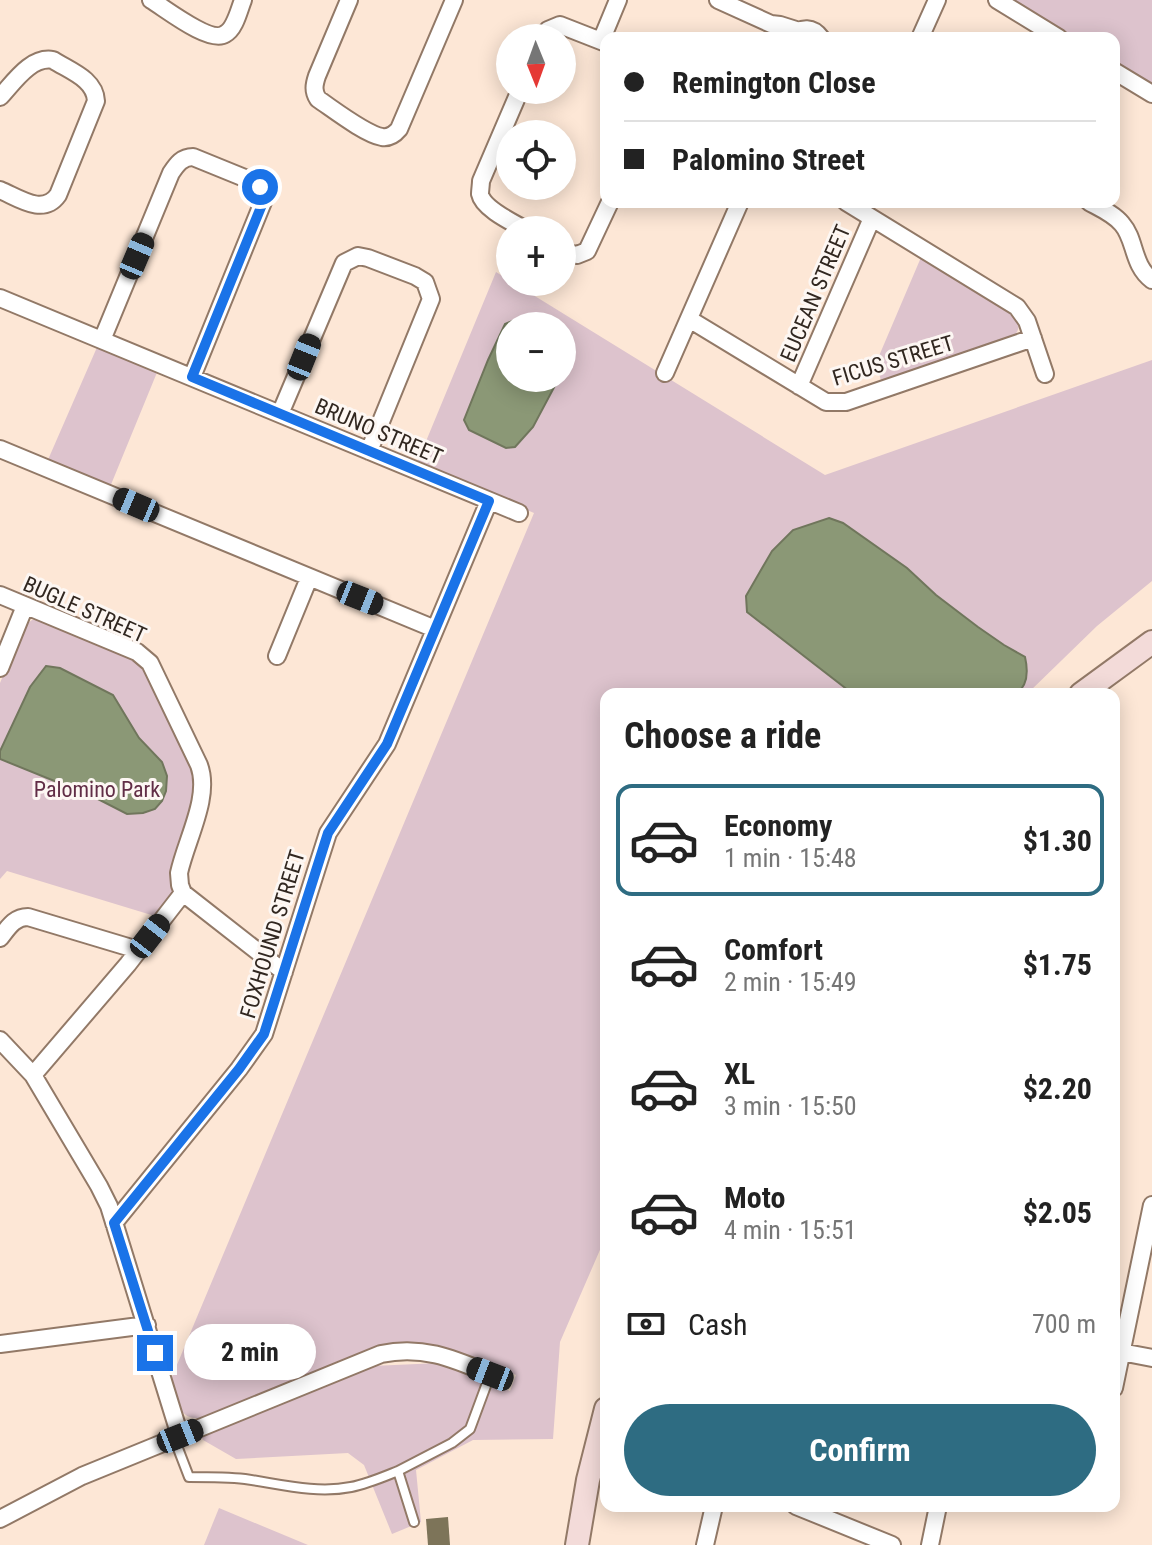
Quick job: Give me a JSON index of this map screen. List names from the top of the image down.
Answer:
{
  "streets": {
    "street": [
      "EUCEAN STREET",
      "FICUS STREET",
      "BRUNO STREET",
      "BUGLE STREET",
      "FOXHOUND STREET"
    ]
  },
  "crossings": [
    ["EUCEAN STREET", "FICUS STREET"],
    ["BRUNO STREET", "FOXHOUND STREET"]
  ],
  "parks": ["Palomino Park"],
  "north": "bottom",
  "page": {
    "map_buttons": ["+", "−"],
    "banner": ["Remington Close", "Palomino Street"],
    "heading": "Choose a ride",
    "list": [
      {
        "name": "Economy",
        "note": "1 min · 15:48",
        "value": "$1.30"
      },
      {
        "name": "Comfort",
        "note": "2 min · 15:49",
        "value": "$1.75"
      },
      {
        "name": "XL",
        "note": "3 min · 15:50",
        "value": "$2.20"
      },
      {
        "name": "Moto",
        "note": "4 min · 15:51",
        "value": "$2.05"
      }
    ],
    "pay": ["Cash", "700 m"],
    "bubble": "2 min",
    "buttons": "Confirm"
  }
}
